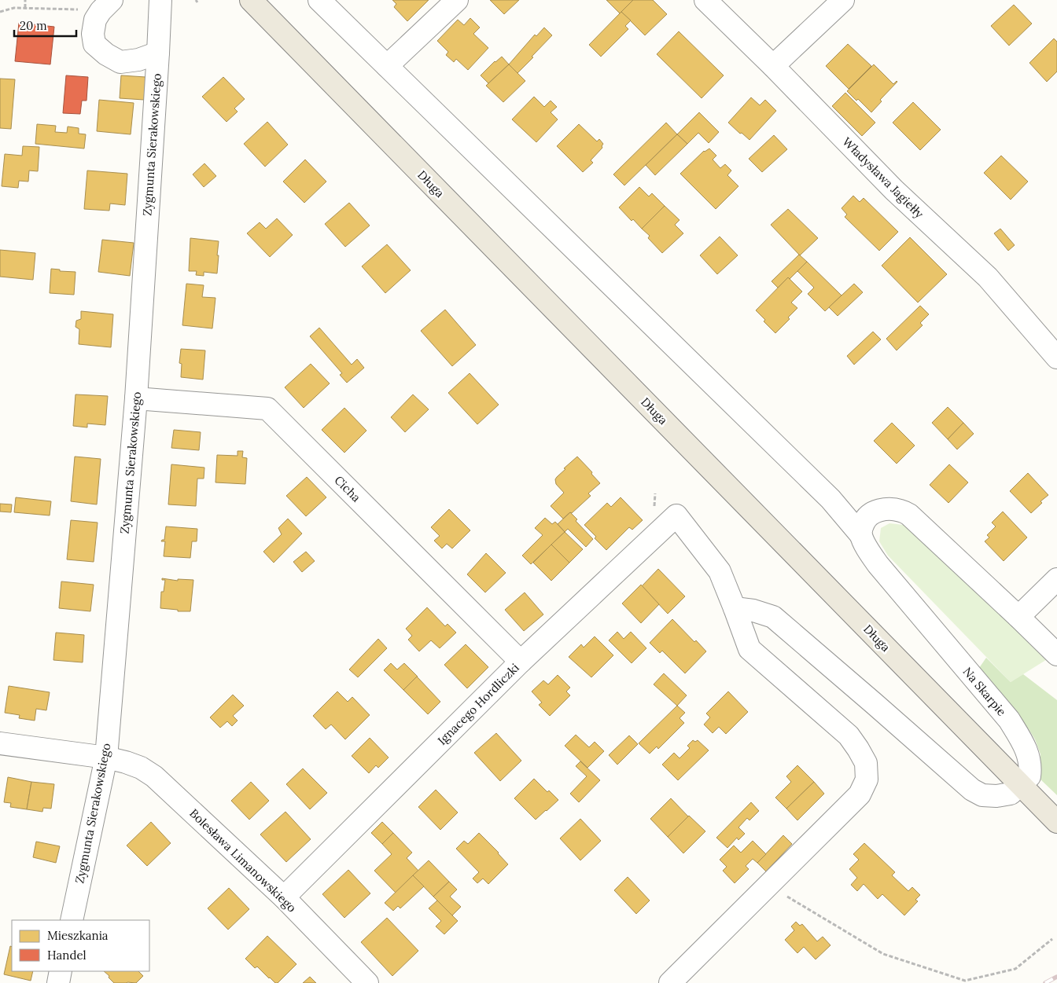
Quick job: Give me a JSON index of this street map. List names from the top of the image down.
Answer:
{
  "streets": {
    "main road": ["Długa"],
    "street": [
      "Zygmunta Sierakowskiego",
      "Władysława Jagiełły",
      "Cicha",
      "Na Skarpie",
      "Ignacego Hordliczki",
      "Bolesława Limanowskiego"
    ]
  },
  "crossings": [
    ["Zygmunta Sierakowskiego", "Cicha"],
    ["Zygmunta Sierakowskiego", "Bolesława Limanowskiego"],
    ["Długa", "Na Skarpie"],
    ["Cicha", "Ignacego Hordliczki"],
    ["Na Skarpie", "Ignacego Hordliczki"],
    ["Ignacego Hordliczki", "Bolesława Limanowskiego"]
  ],
  "legend": ["Mieszkania", "Handel"],
  "scale_bar": "20 m"
}
